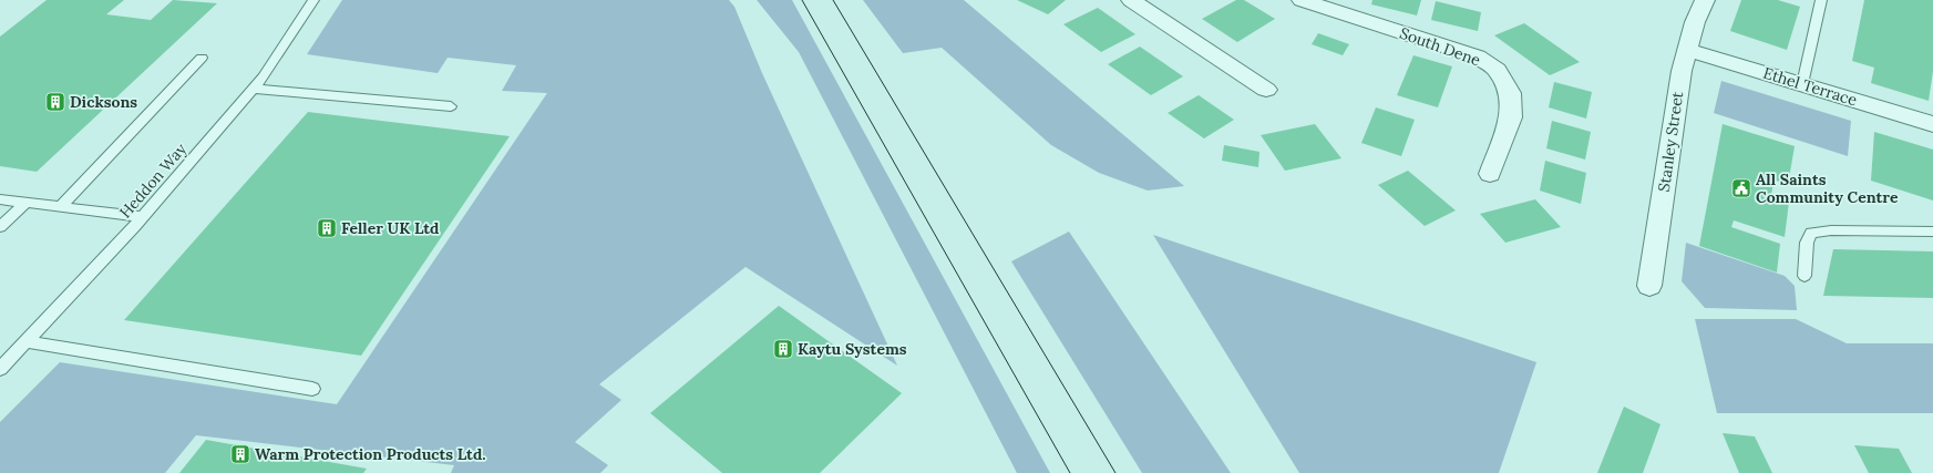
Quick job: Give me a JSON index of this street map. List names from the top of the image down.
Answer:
{
  "streets": {
    "street": ["South Dene", "Ethel Terrace", "Stanley Street"],
    "lane": ["Heddon Way"]
  },
  "crossings": [
    ["Ethel Terrace", "Stanley Street"]
  ],
  "places": {
    "building": [
      "Dicksons",
      "Feller UK Ltd",
      "Kaytu Systems",
      "Warm Protection Products Ltd."
    ],
    "public building": ["All Saints Community Centre"]
  }
}
